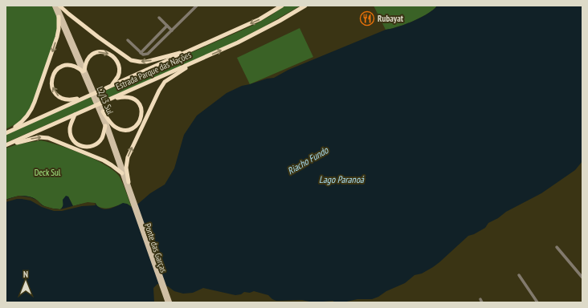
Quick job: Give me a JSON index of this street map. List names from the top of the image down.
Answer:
{
  "streets": {
    "highway": ["Estrada Parque das Nações"],
    "main road": ["L2/L3 Sul", "Ponte das Garças"]
  },
  "crossings": [
    ["L2/L3 Sul", "Ponte das Garças"]
  ],
  "water": ["Riacho Fundo", "Lago Paranoá"],
  "parks": ["Deck Sul"],
  "places": {
    "restaurant": ["Rubayat"]
  },
  "north": "top"
}
